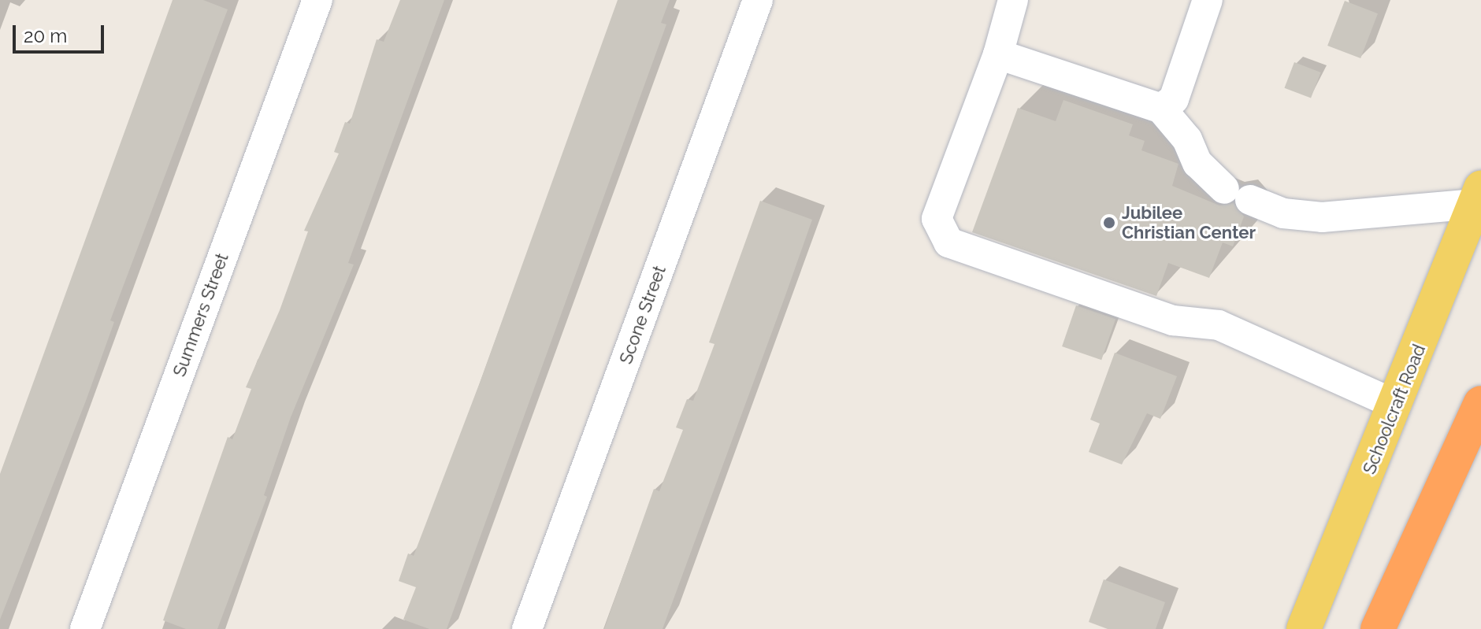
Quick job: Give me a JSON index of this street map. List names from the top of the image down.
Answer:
{
  "streets": {
    "main road": ["Schoolcraft Road"],
    "street": ["Summers Street", "Scone Street"]
  },
  "places": ["Jubilee Christian Center"],
  "scale_bar": "20 m"
}
